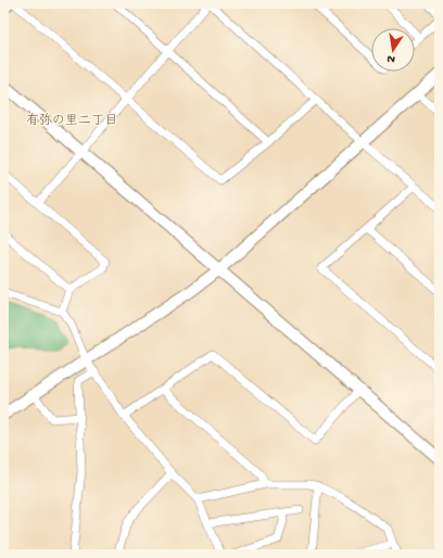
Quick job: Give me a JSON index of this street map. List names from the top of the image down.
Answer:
{
  "districts": ["有弥の里二丁目"],
  "north": "bottom"
}
